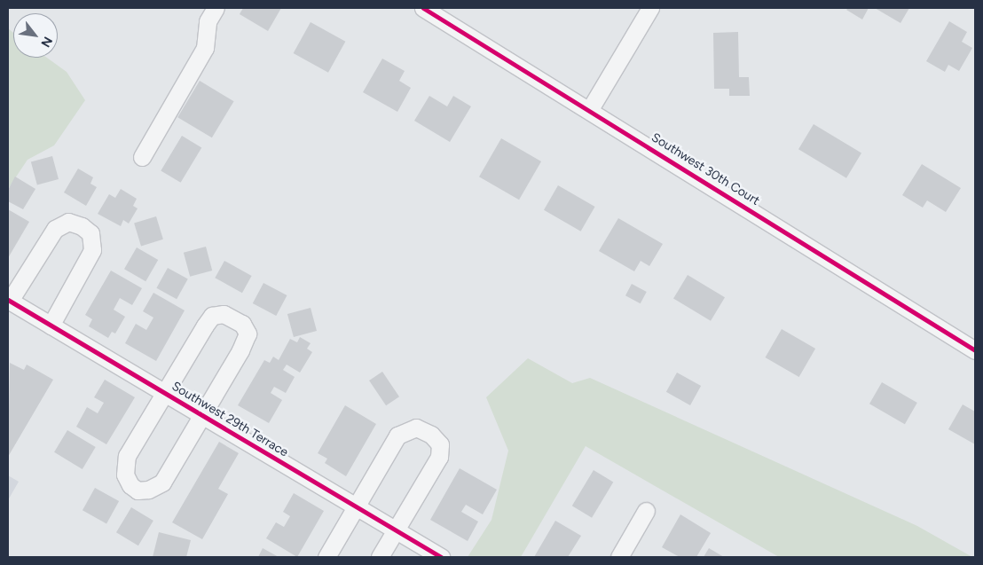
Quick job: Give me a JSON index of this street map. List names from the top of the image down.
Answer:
{
  "streets": {
    "street": ["Southwest 30th Court", "Southwest 29th Terrace"]
  },
  "north": "bottom right"
}
